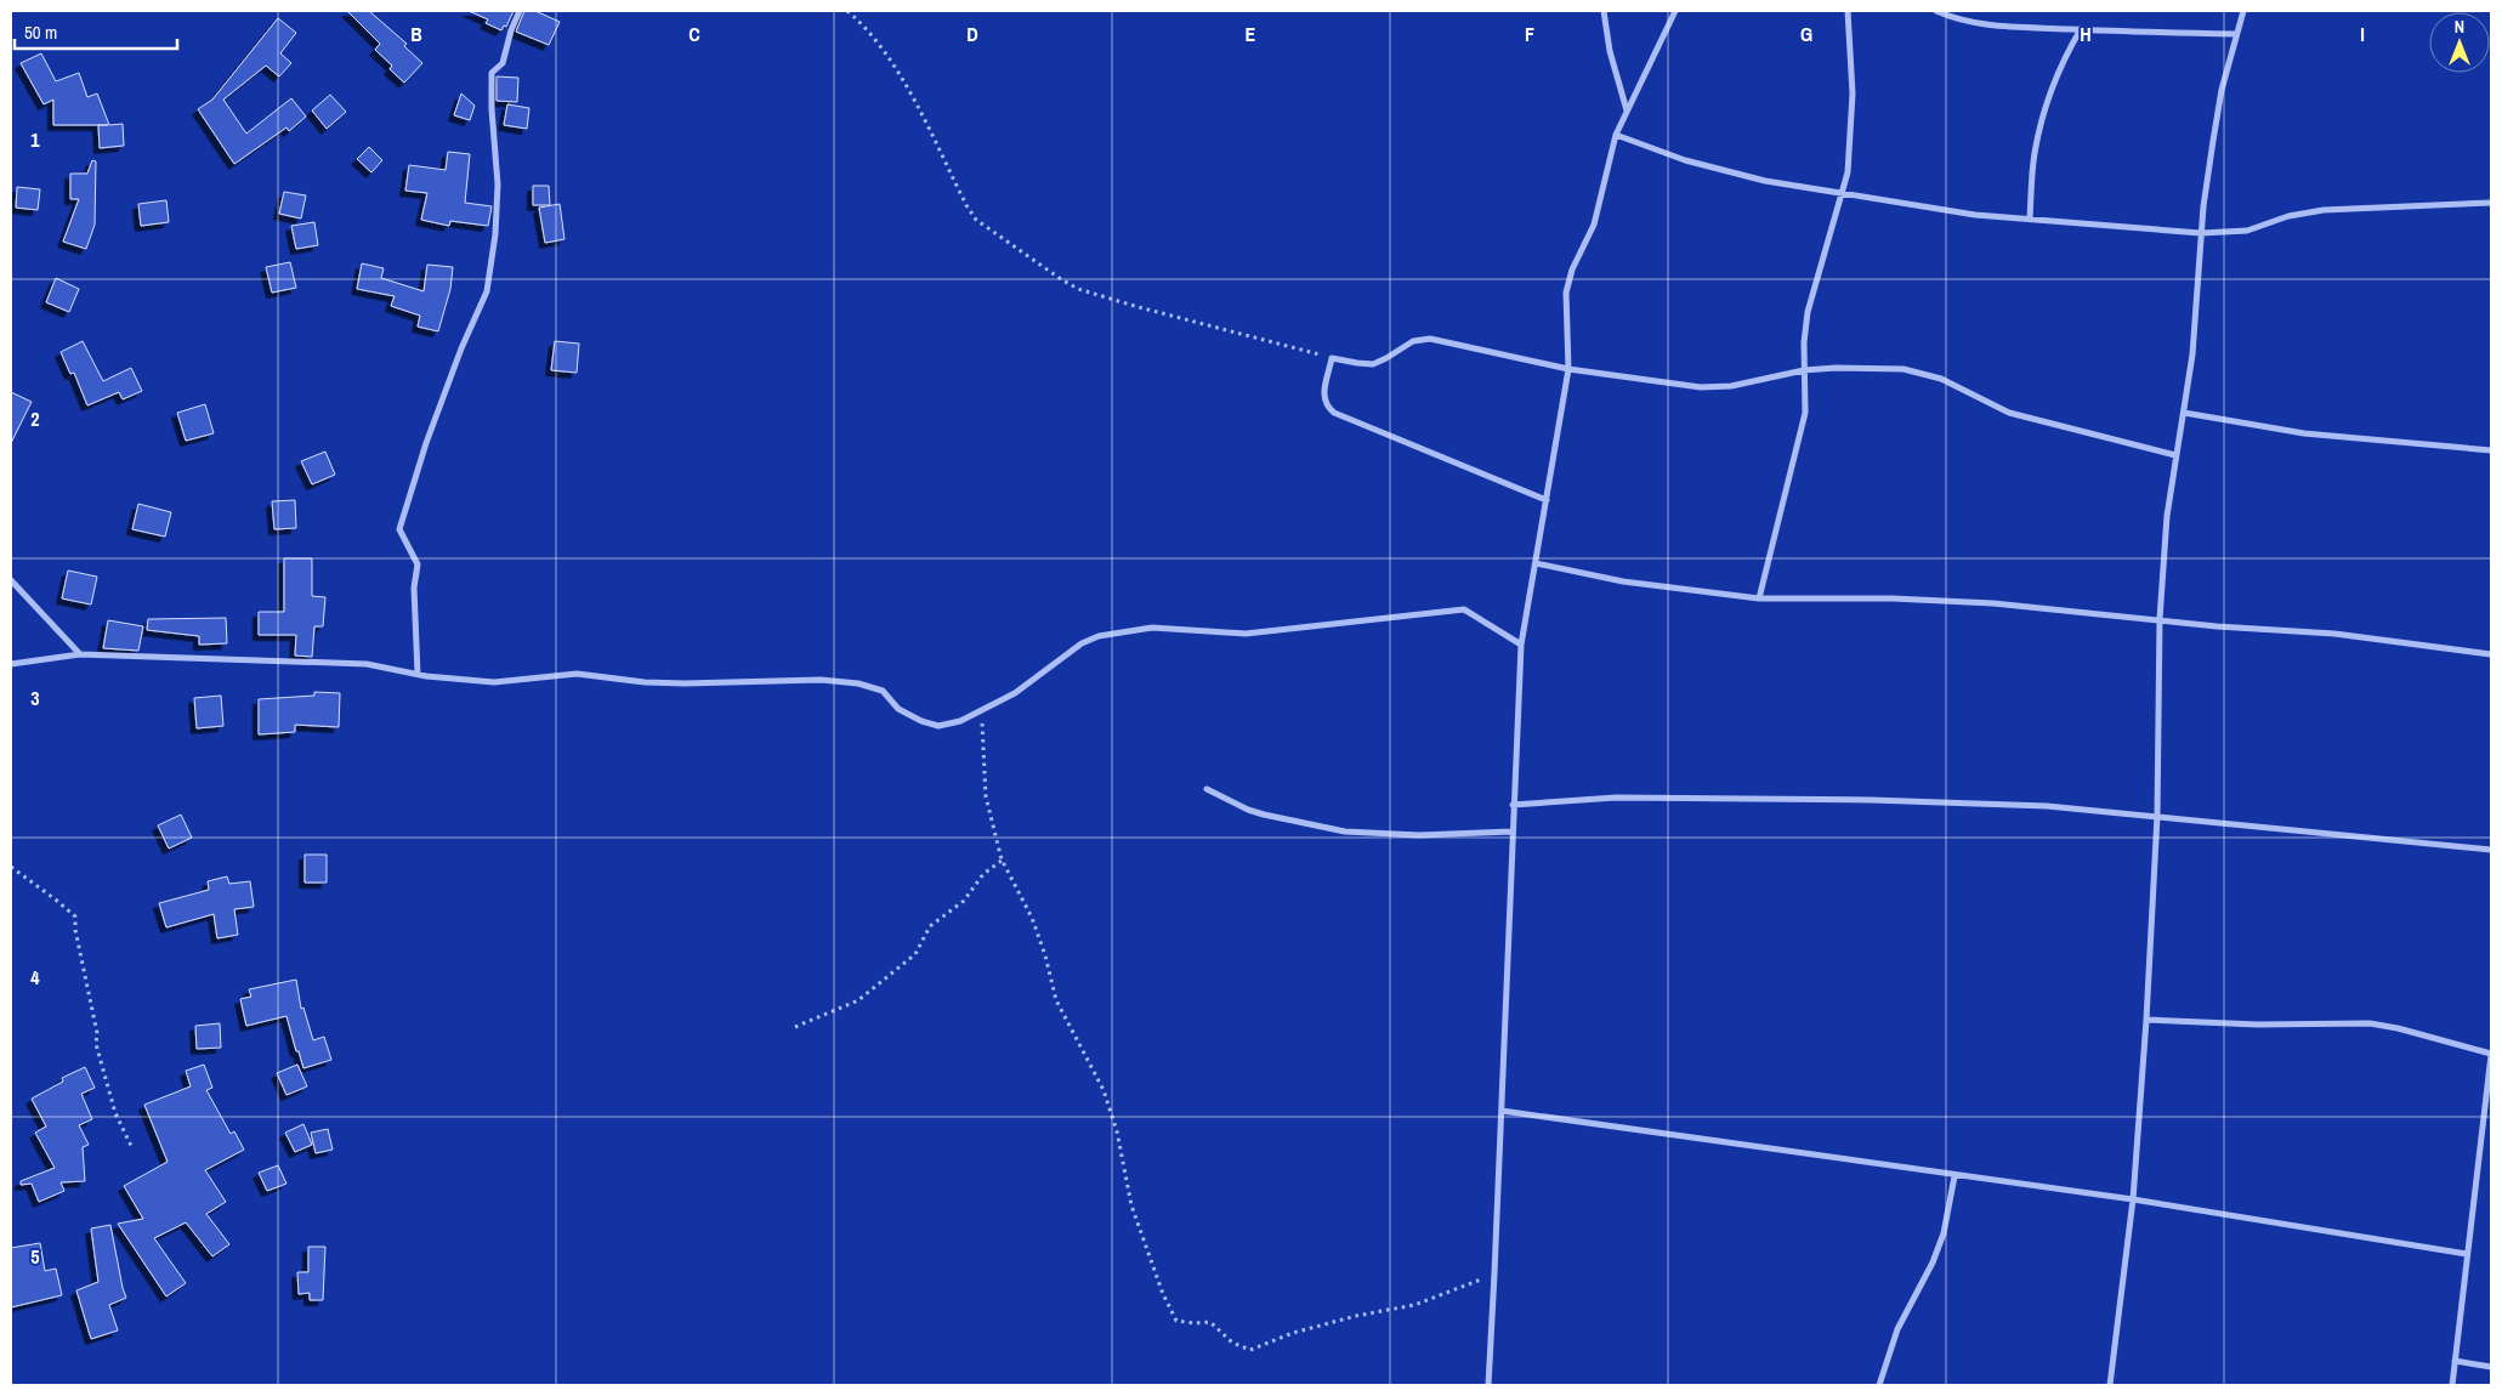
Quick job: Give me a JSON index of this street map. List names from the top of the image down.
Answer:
{
  "scale_bar": "50 m",
  "north": "top",
  "grid": {
    "columns": [
      "B",
      "C",
      "D",
      "E",
      "F",
      "G",
      "H",
      "I"
    ],
    "rows": [
      "1",
      "2",
      "3",
      "4",
      "5"
    ]
  }
}
